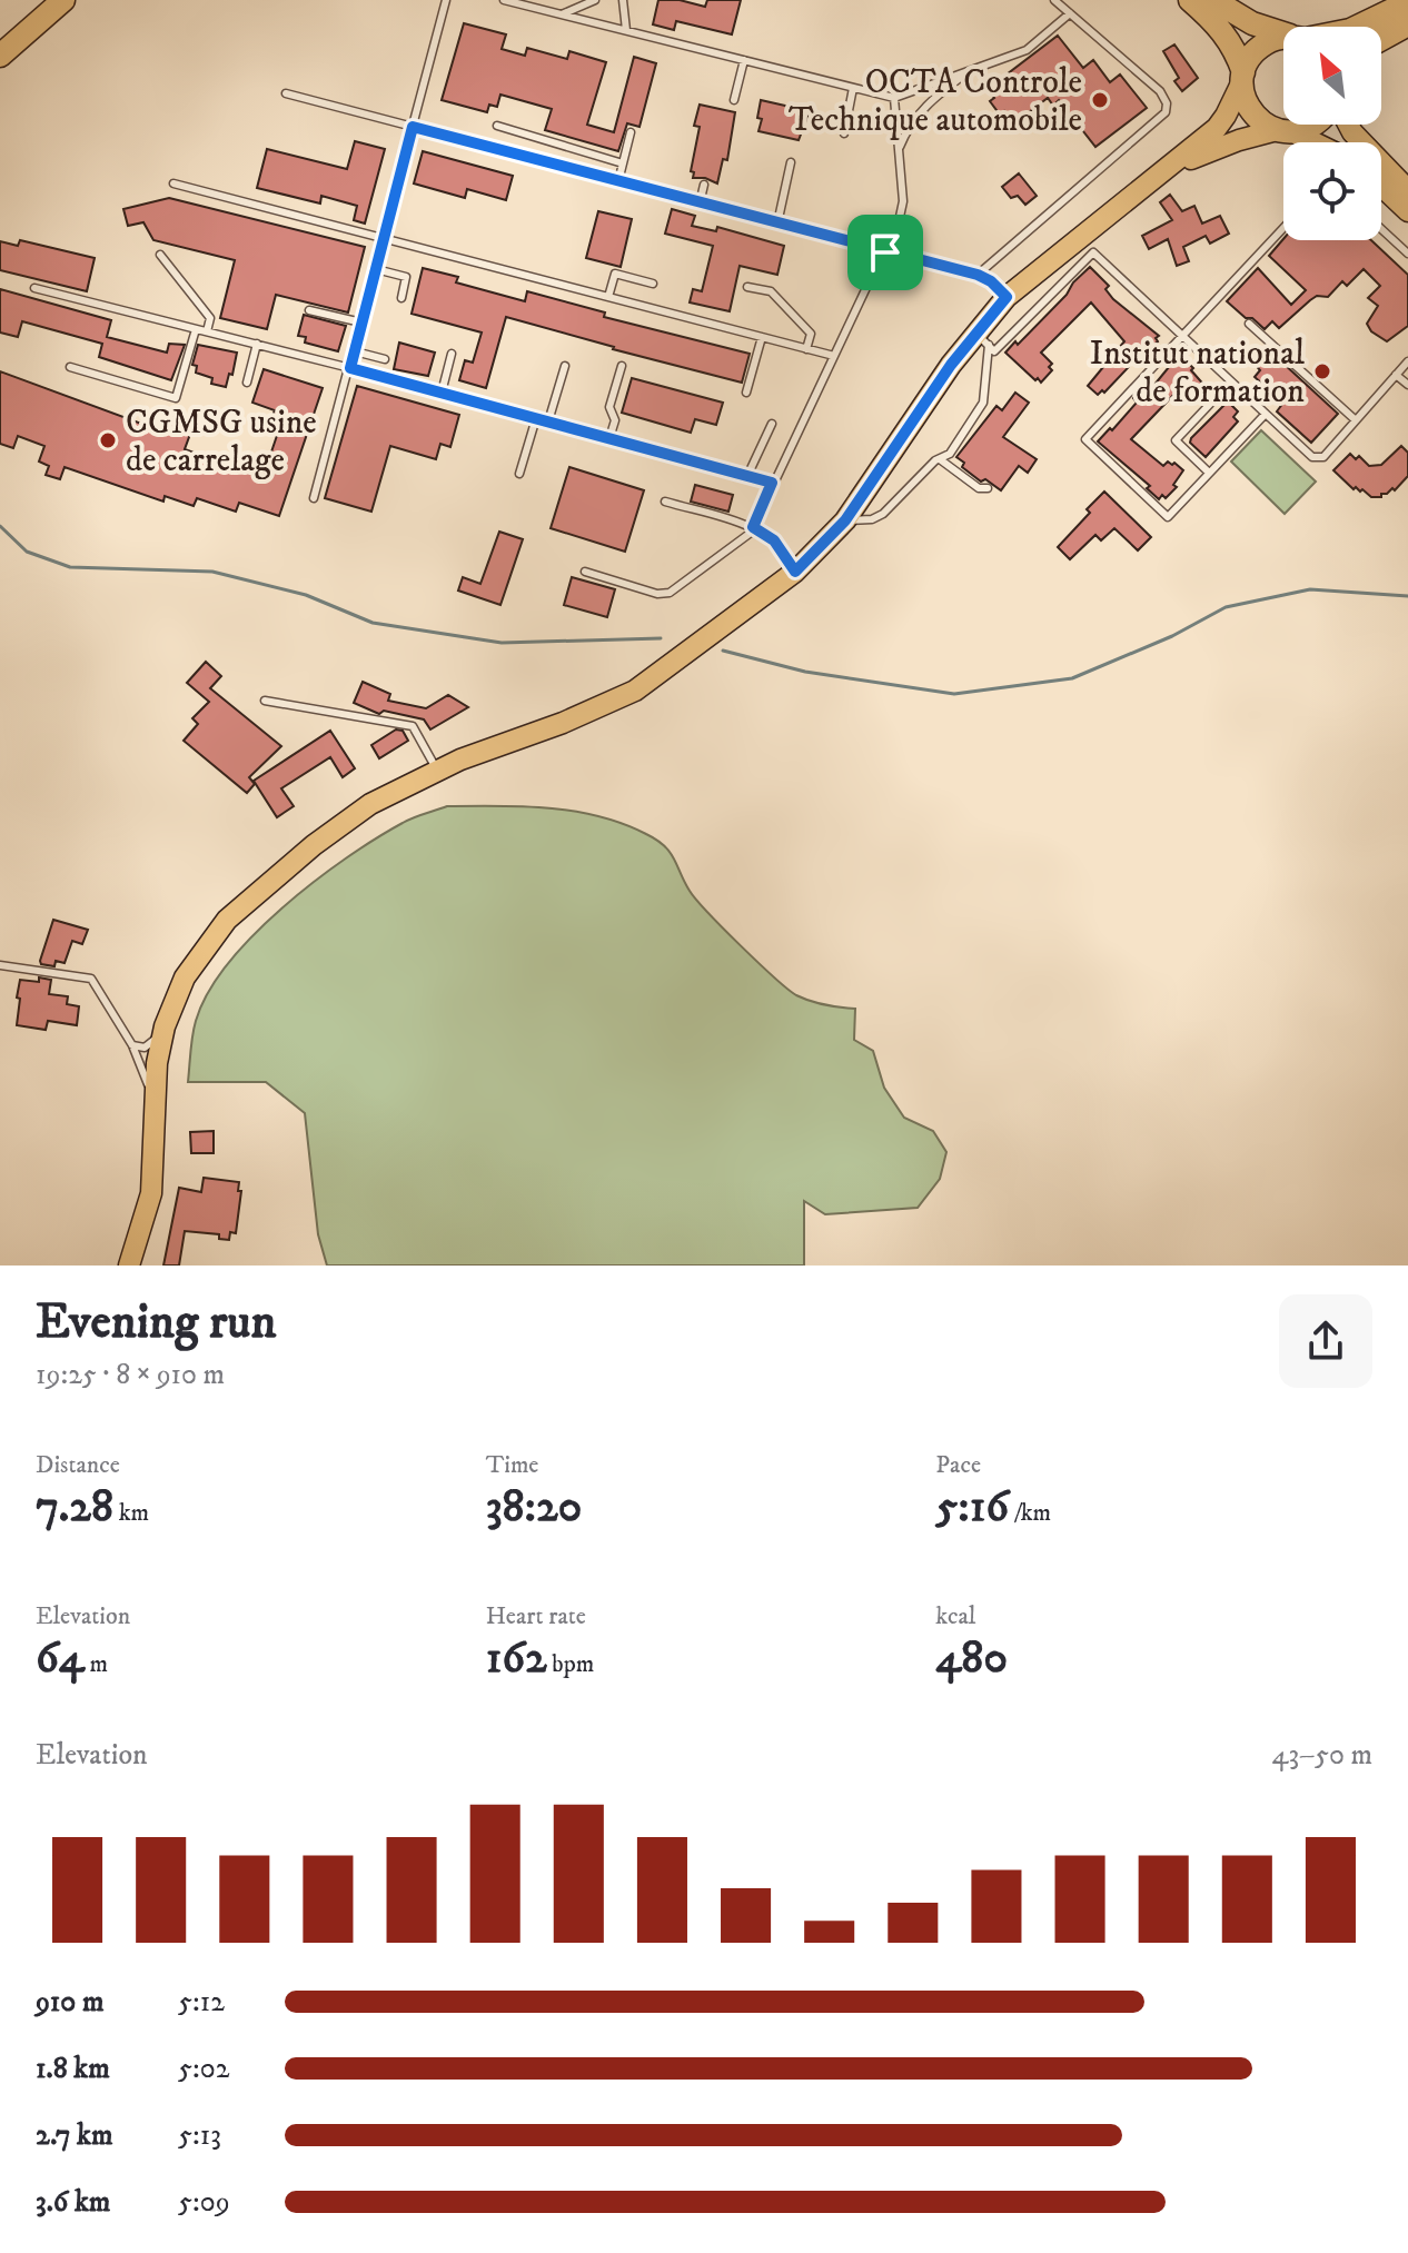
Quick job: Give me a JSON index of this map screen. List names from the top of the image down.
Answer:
{
  "places": ["OCTA Controle Technique automobile", "Institut national de formation", "CGMSG usine de carrelage"],
  "north": "top left",
  "page": {
    "heading": ["Evening run", "19:25 · 8 × 910 m"],
    "stats": [
      ["Distance", "7.28 km"],
      ["Time", "38:20"],
      ["Pace", "5:16 /km"],
      ["Elevation", "64 m"],
      ["Heart rate", "162 bpm"],
      ["kcal", "480"]
    ],
    "chart": ["Elevation", "43–50 m"],
    "list": [
      {
        "name": "910 m",
        "note": "5:12"
      },
      {
        "name": "1.8 km",
        "note": "5:02"
      },
      {
        "name": "2.7 km",
        "note": "5:13"
      },
      {
        "name": "3.6 km",
        "note": "5:09"
      }
    ]
  }
}
